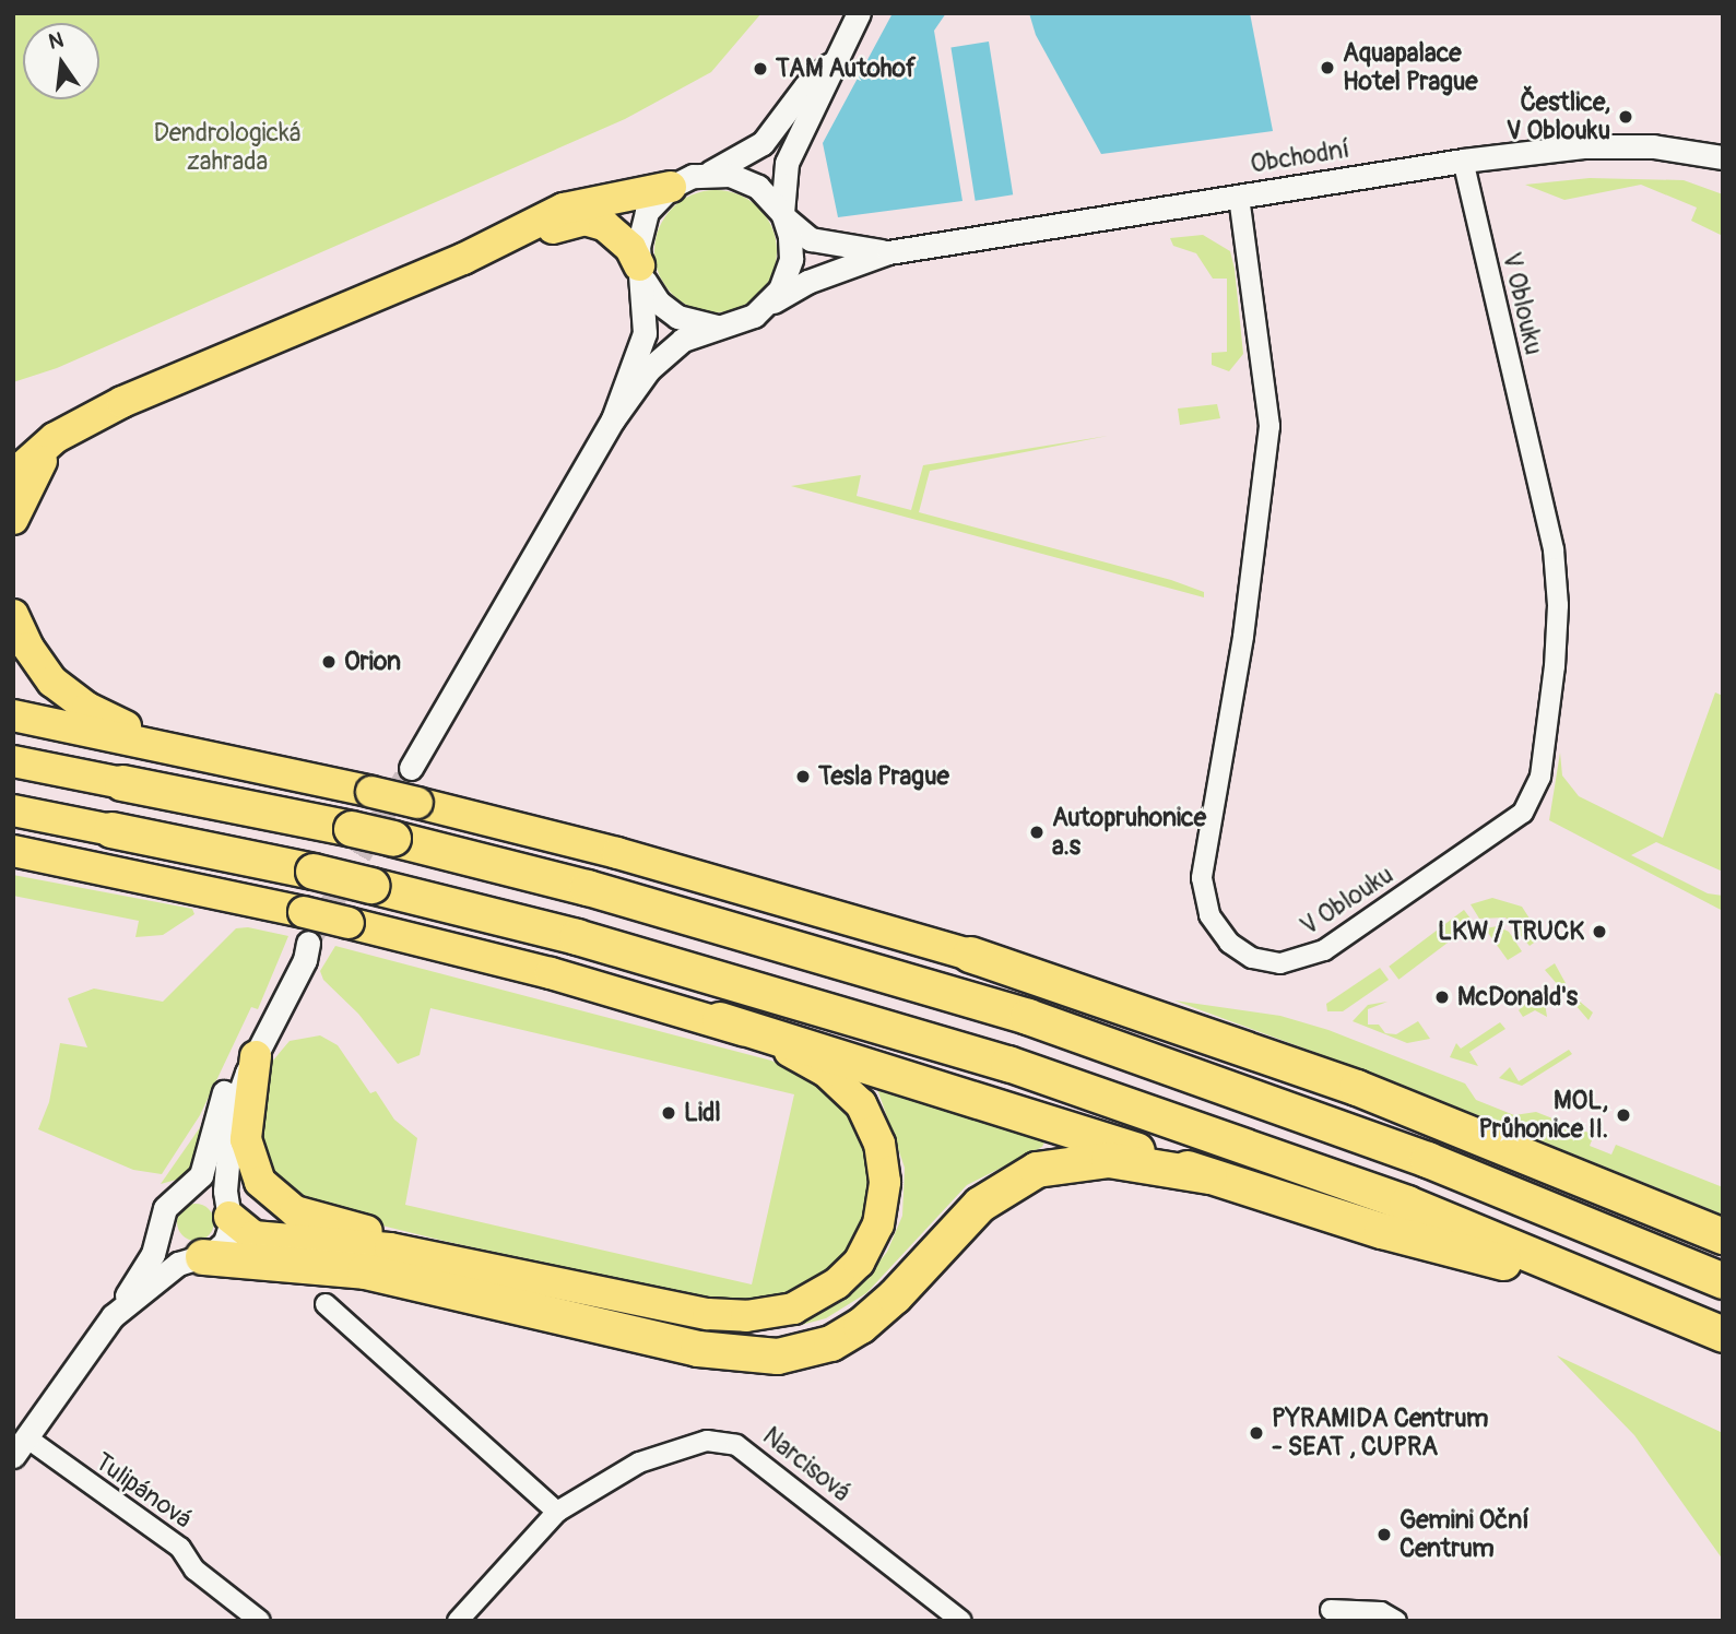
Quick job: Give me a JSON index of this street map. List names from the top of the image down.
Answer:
{
  "streets": {
    "street": [
      "Obchodní",
      "V Oblouku",
      "Narcisová",
      "Tulipánová"
    ]
  },
  "crossings": [
    ["Obchodní", "V Oblouku"]
  ],
  "parks": ["Dendrologická zahrada"],
  "places": [
    "Aquapalace Hotel Prague",
    "TAM Autohof",
    "Čestlice, V Oblouku",
    "Orion",
    "Tesla Prague",
    "Autopruhonice a.s",
    "LKW / TRUCK",
    "McDonald's",
    "Lidl",
    "MOL, Průhonice II.",
    "PYRAMIDA Centrum - SEAT , CUPRA",
    "Gemini Oční Centrum"
  ],
  "north": "top"
}
